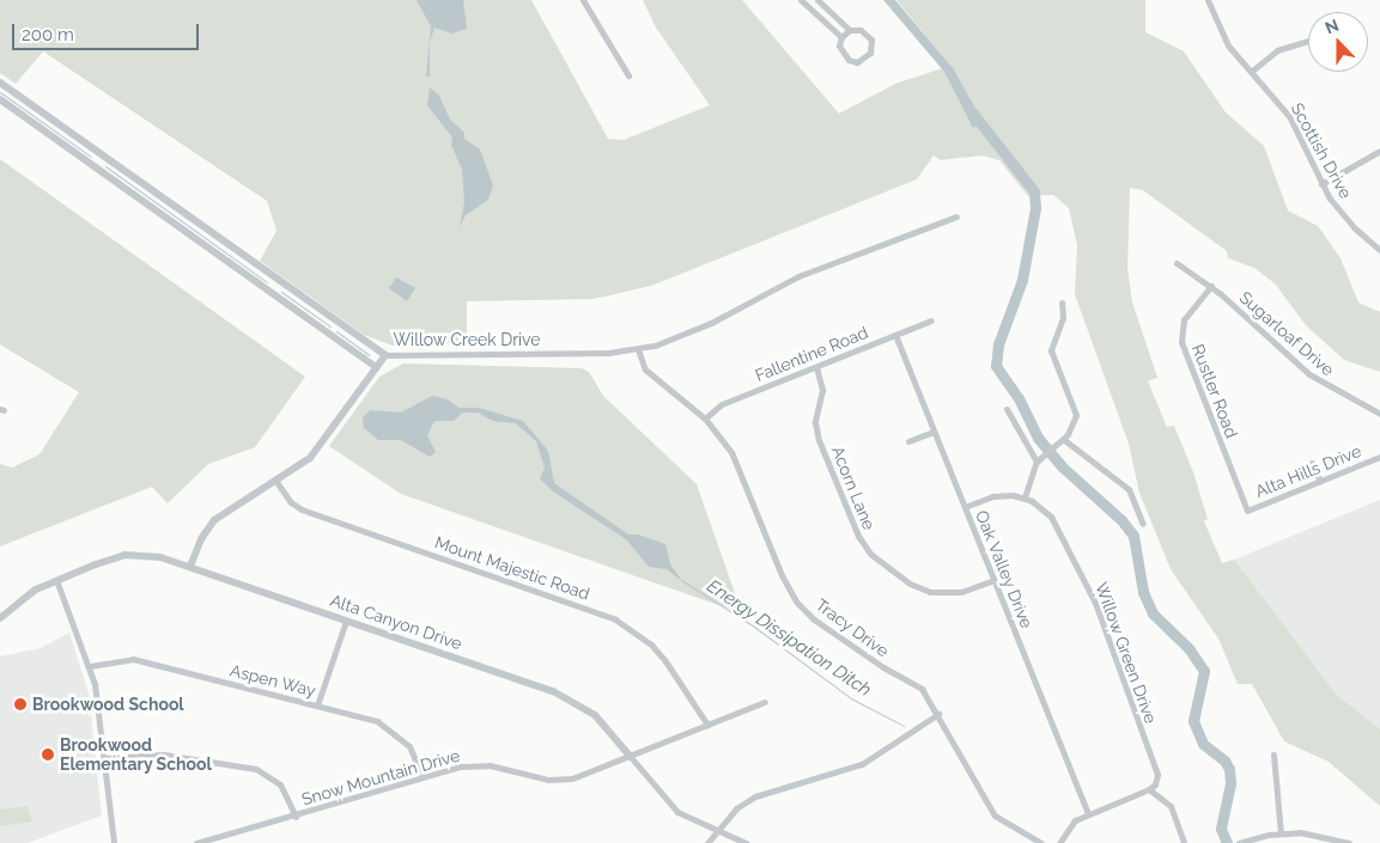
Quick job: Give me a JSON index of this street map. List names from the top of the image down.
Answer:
{
  "streets": {
    "street": [
      "Scottish Drive",
      "Sugarloaf Drive",
      "Willow Creek Drive",
      "Fallentine Road",
      "Rustler Road",
      "Alta Hills Drive",
      "Acorn Lane",
      "Mount Majestic Road",
      "Oak Valley Drive",
      "Alta Canyon Drive",
      "Tracy Drive",
      "Willow Green Drive",
      "Aspen Way",
      "Snow Mountain Drive"
    ]
  },
  "crossings": [
    ["Sugarloaf Drive", "Rustler Road"],
    ["Willow Creek Drive", "Tracy Drive"],
    ["Fallentine Road", "Acorn Lane"],
    ["Fallentine Road", "Oak Valley Drive"],
    ["Fallentine Road", "Tracy Drive"],
    ["Rustler Road", "Alta Hills Drive"],
    ["Acorn Lane", "Oak Valley Drive"],
    ["Mount Majestic Road", "Snow Mountain Drive"],
    ["Alta Canyon Drive", "Snow Mountain Drive"],
    ["Aspen Way", "Snow Mountain Drive"]
  ],
  "water": ["Energy Dissipation Ditch"],
  "places": ["Brookwood School", "Brookwood Elementary School"],
  "scale_bar": "200 m",
  "north": "top"
}
